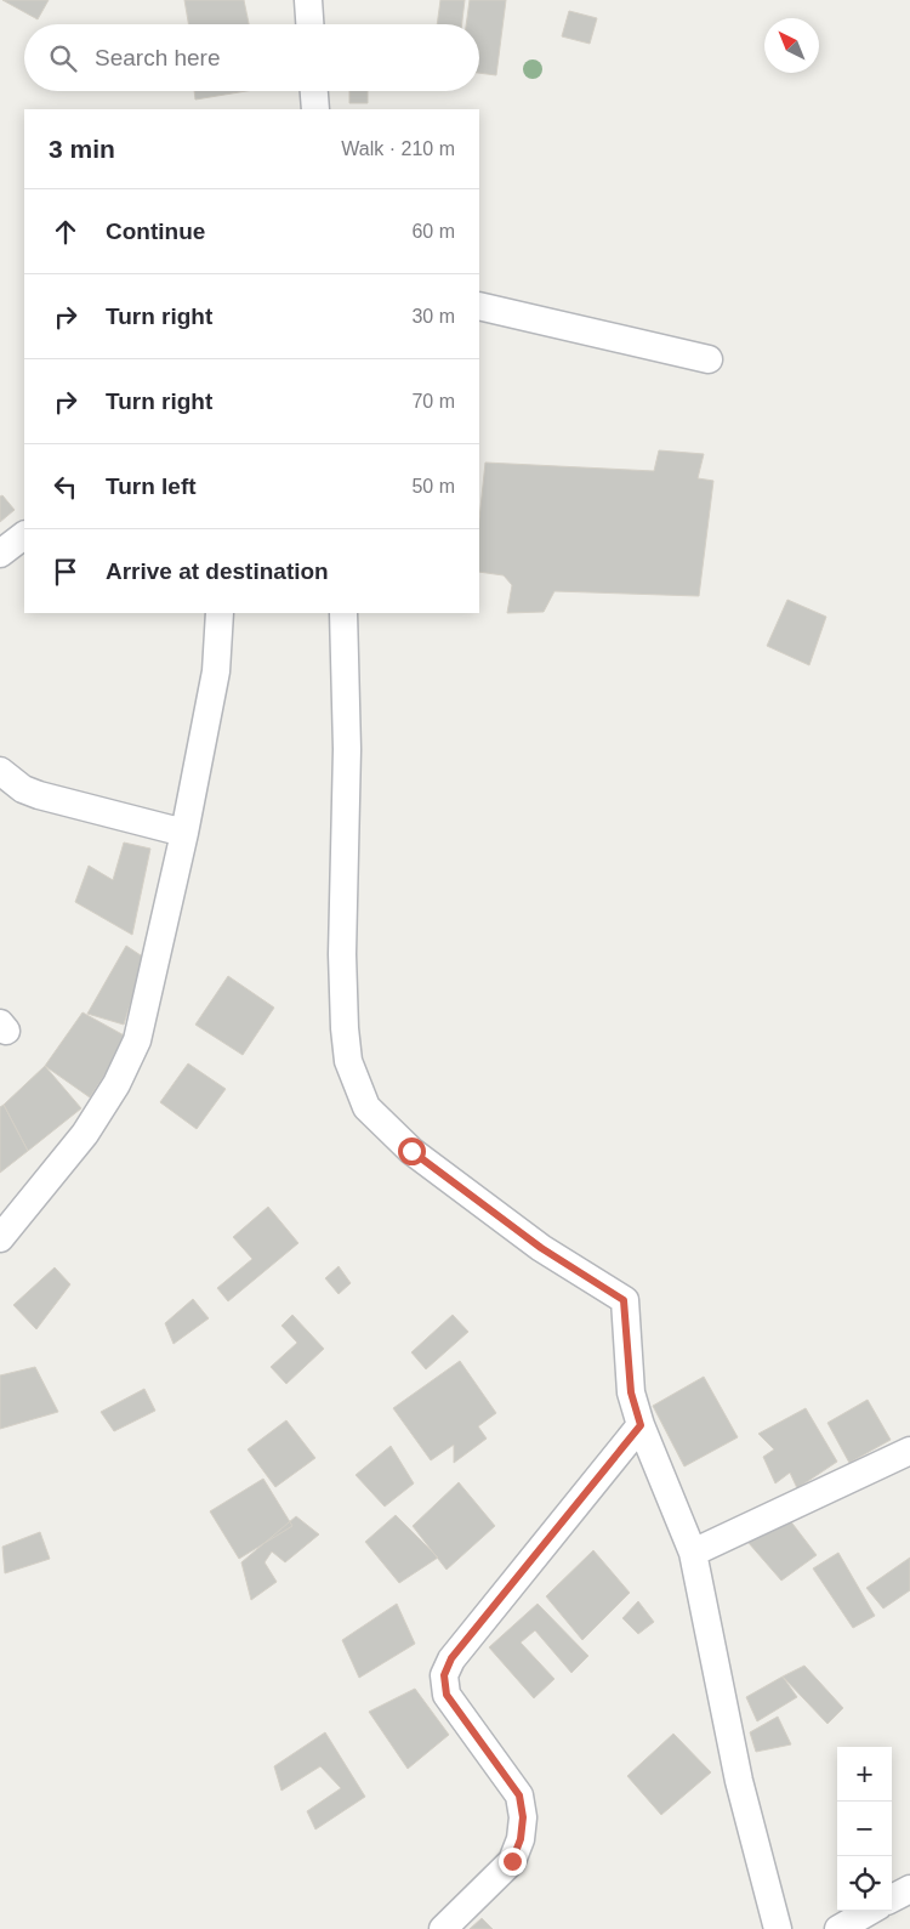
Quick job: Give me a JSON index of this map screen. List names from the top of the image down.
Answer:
{
  "north": "top left",
  "page": {
    "search": "Search here",
    "heading": ["3 min", "Walk · 210 m"],
    "list": [
      ["Continue", "60 m"],
      ["Turn right", "30 m"],
      ["Turn right", "70 m"],
      ["Turn left", "50 m"],
      "Arrive at destination"
    ],
    "map_buttons": ["+", "−"]
  }
}
